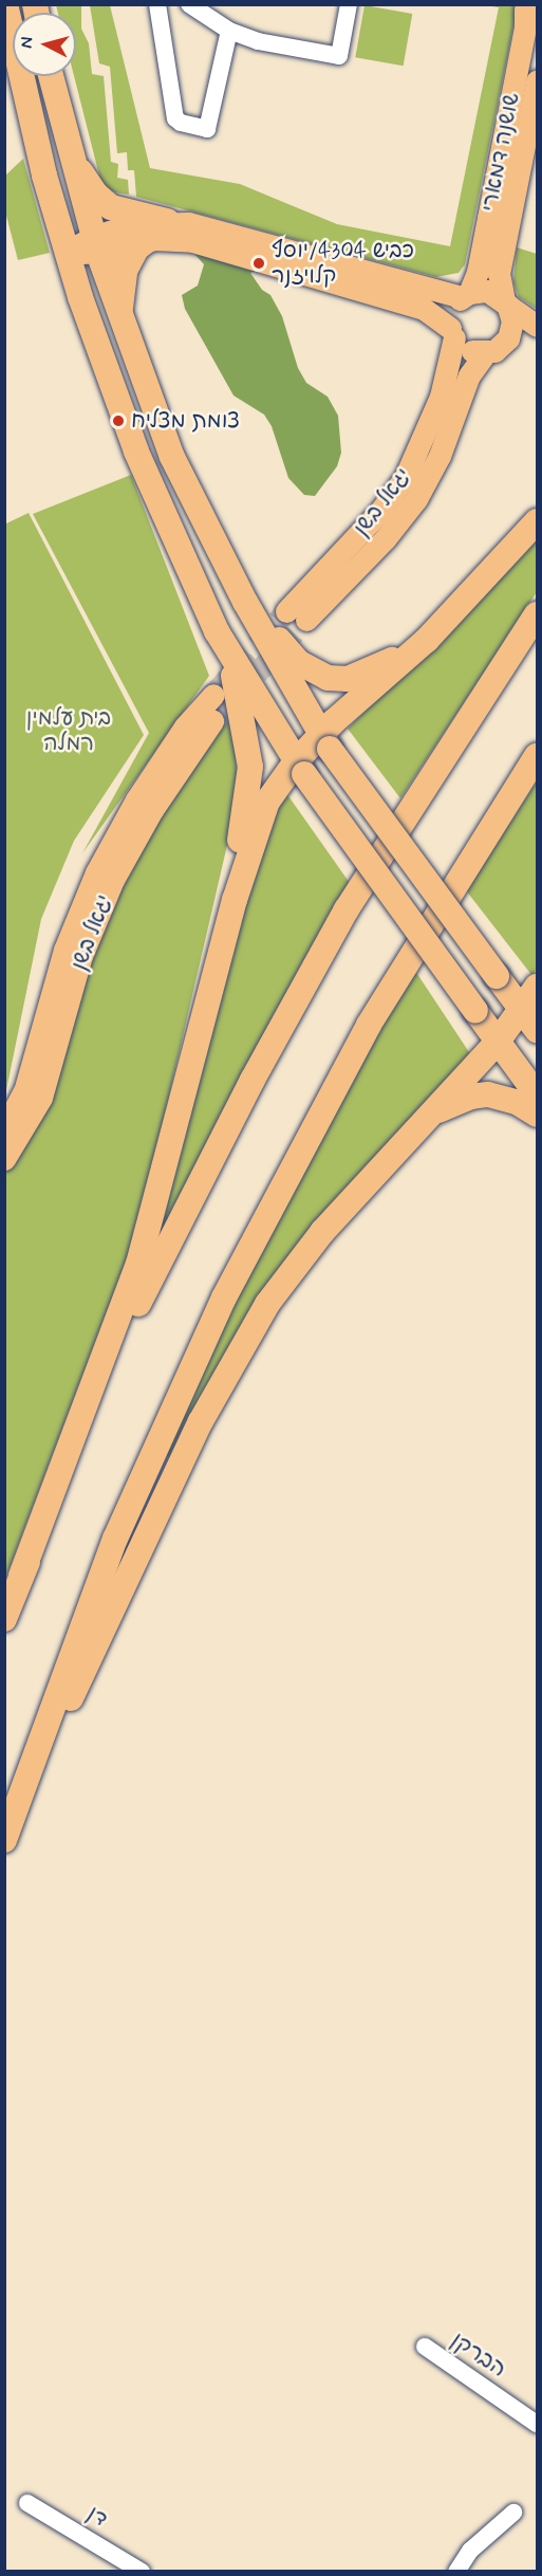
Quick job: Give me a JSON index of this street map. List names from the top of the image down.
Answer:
{
  "streets": {
    "main road": ["שושנה דמארי", "יגאל בשן"],
    "street": ["הברקן", "דן"]
  },
  "crossings": [
    ["שושנה דמארי", "יגאל בשן"]
  ],
  "parks": ["בית עלמין רמלה"],
  "places": ["כביש 4304/יוסף קלויזנר", "צומת מצליח"],
  "north": "left"
}
